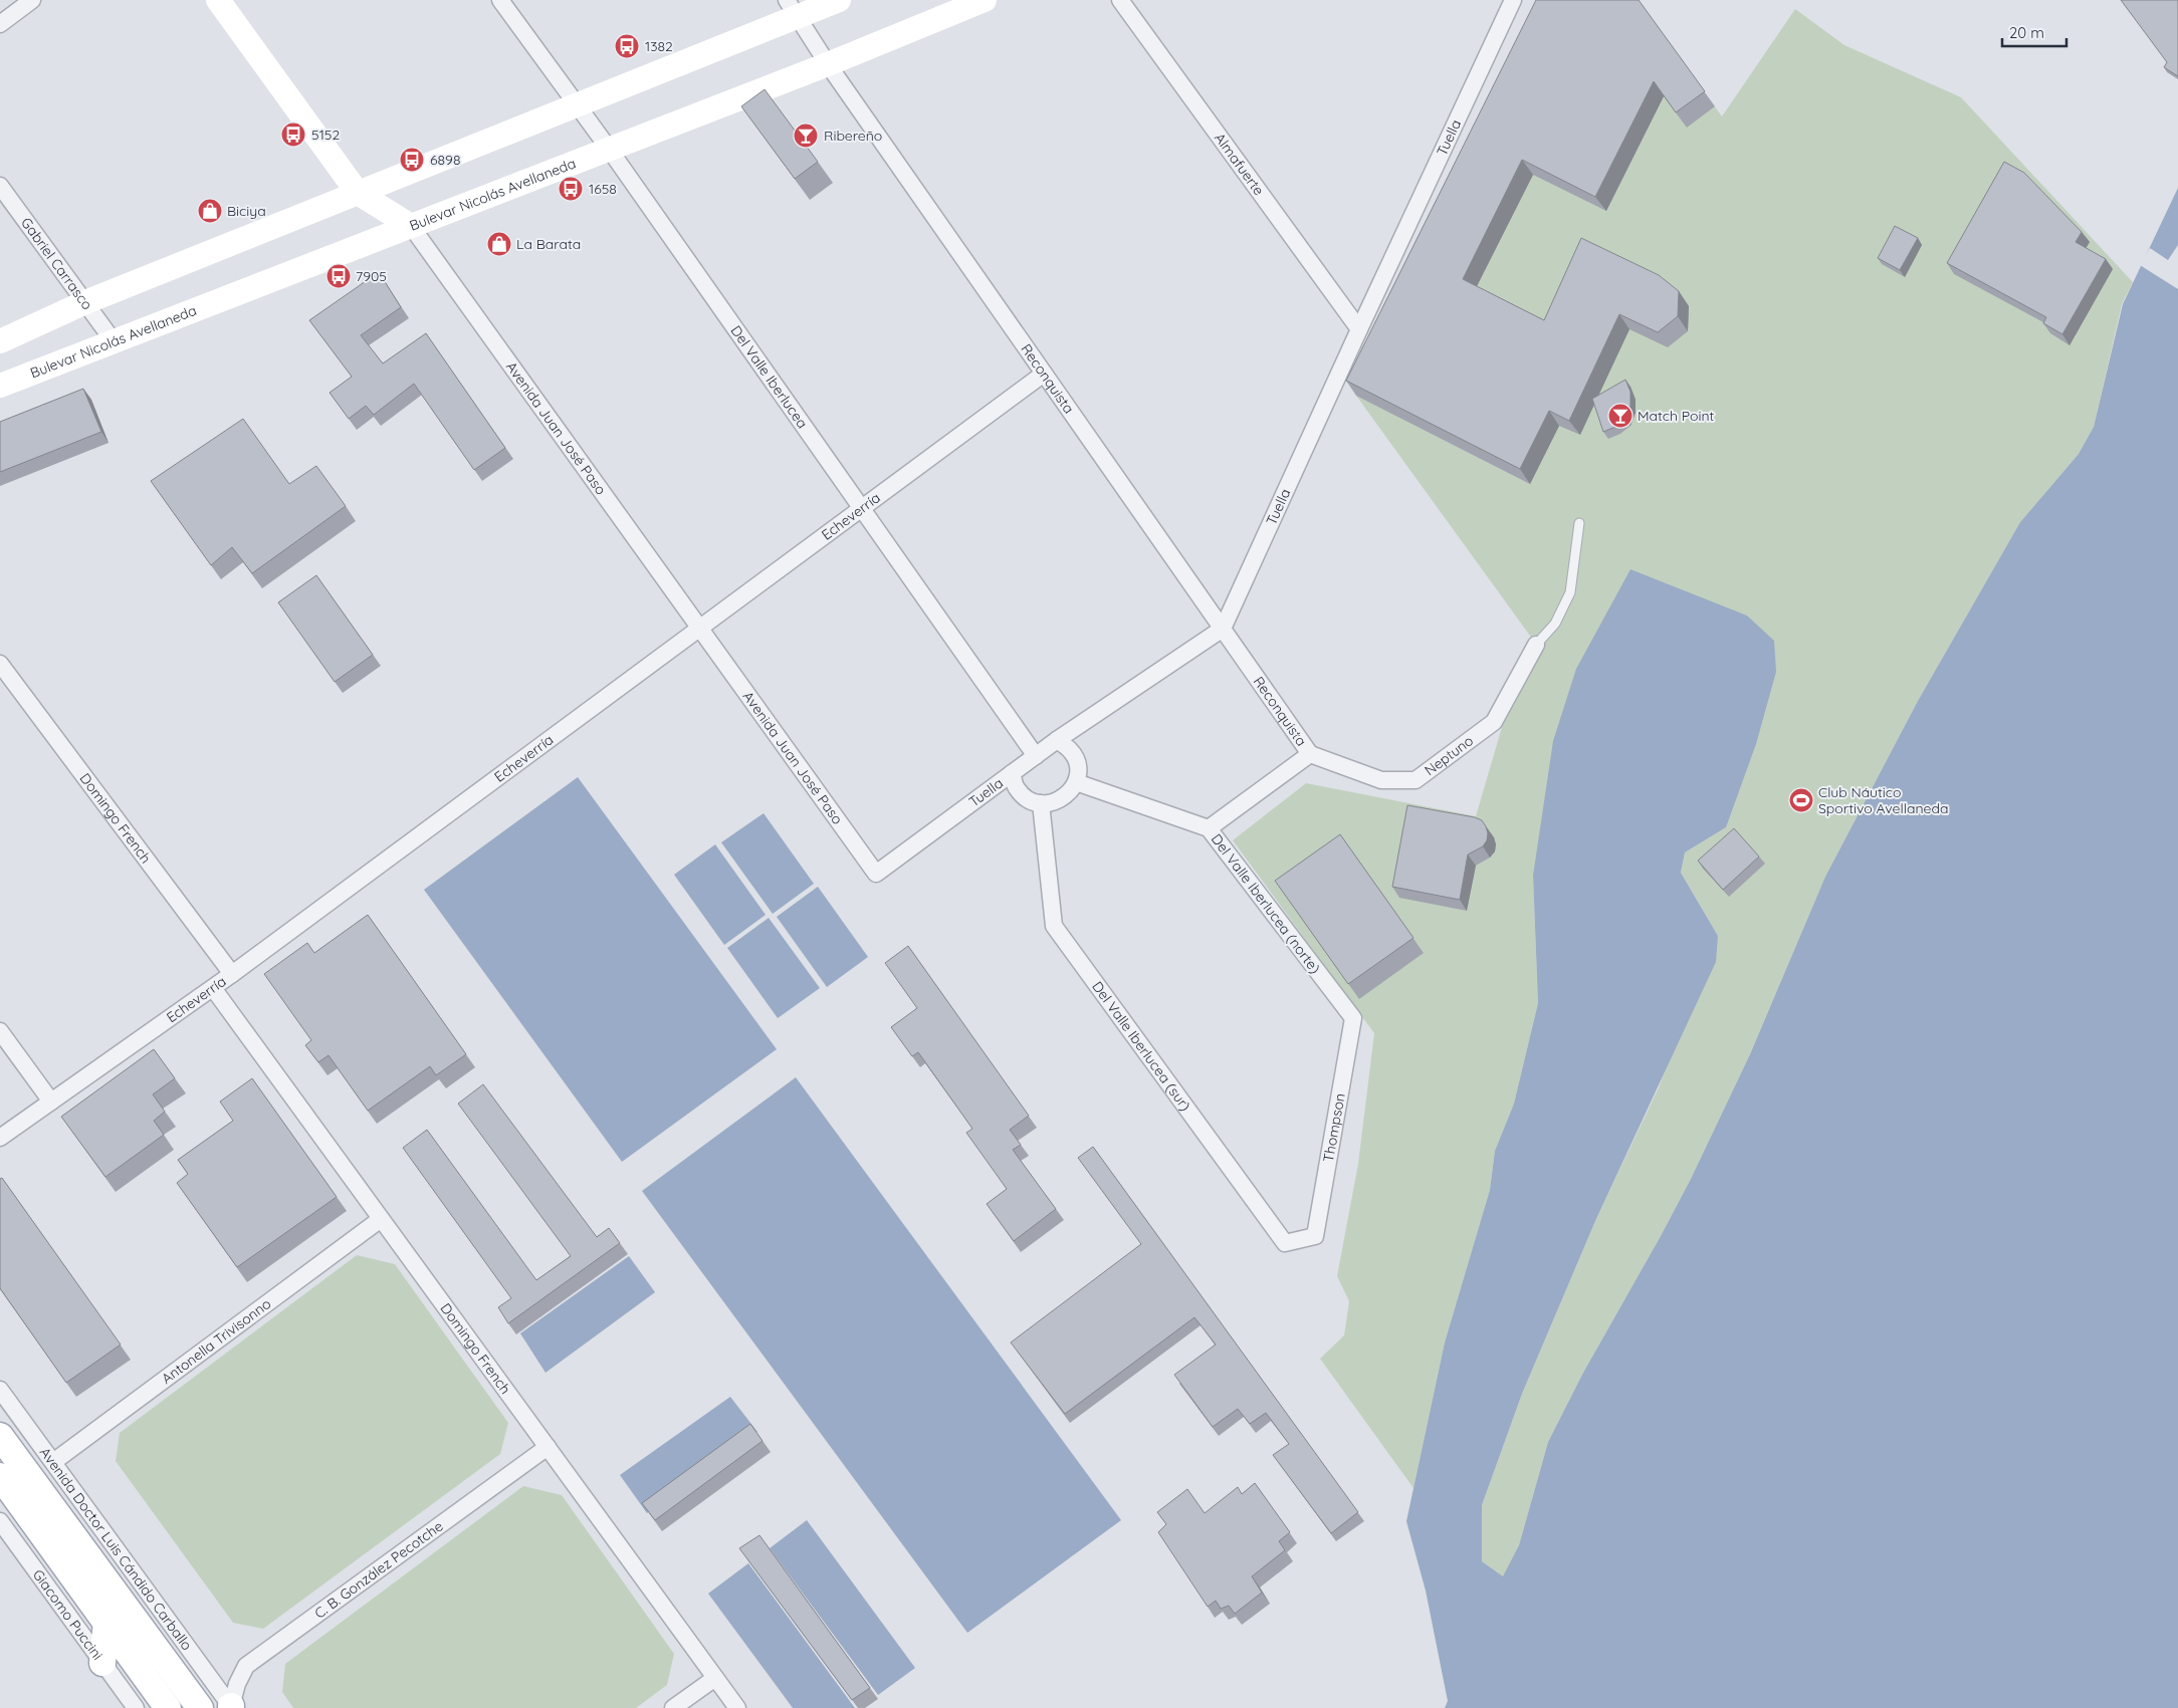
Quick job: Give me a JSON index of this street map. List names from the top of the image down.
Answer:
{
  "streets": {
    "main road": ["Bulevar Nicolás Avellaneda", "Avenida Juan José Paso", "Avenida Doctor Luis Cándido Carballo"],
    "street": [
      "Tuella",
      "Almafuerte",
      "Gabriel Carrasco",
      "Del Valle Iberlucea",
      "Reconquista",
      "Echeverría",
      "Neptuno",
      "Domingo French",
      "Del Valle Iberlucea (norte)",
      "Del Valle Iberlucea (sur)",
      "Thompson",
      "Antonella Trivisonno",
      "C. B. González Pecotche",
      "Giacomo Puccini"
    ]
  },
  "crossings": [
    ["Tuella", "Almafuerte"],
    ["Tuella", "Del Valle Iberlucea"],
    ["Tuella", "Reconquista"],
    ["Tuella", "Avenida Juan José Paso"],
    ["Tuella", "Del Valle Iberlucea (norte)"],
    ["Tuella", "Del Valle Iberlucea (sur)"],
    ["Bulevar Nicolás Avellaneda", "Gabriel Carrasco"],
    ["Bulevar Nicolás Avellaneda", "Del Valle Iberlucea"],
    ["Bulevar Nicolás Avellaneda", "Reconquista"],
    ["Bulevar Nicolás Avellaneda", "Avenida Juan José Paso"],
    ["Del Valle Iberlucea", "Echeverría"],
    ["Del Valle Iberlucea", "Del Valle Iberlucea (norte)"],
    ["Del Valle Iberlucea", "Del Valle Iberlucea (sur)"],
    ["Reconquista", "Echeverría"],
    ["Reconquista", "Neptuno"],
    ["Avenida Juan José Paso", "Echeverría"],
    ["Echeverría", "Domingo French"],
    ["Domingo French", "Antonella Trivisonno"],
    ["Domingo French", "C. B. González Pecotche"],
    ["Del Valle Iberlucea (norte)", "Del Valle Iberlucea (sur)"],
    ["Del Valle Iberlucea (norte)", "Thompson"],
    ["Del Valle Iberlucea (sur)", "Thompson"],
    ["Antonella Trivisonno", "Avenida Doctor Luis Cándido Carballo"],
    ["Avenida Doctor Luis Cándido Carballo", "C. B. González Pecotche"]
  ],
  "places": {
    "bus stop": [
      "1382",
      "5152",
      "6898",
      "1658",
      "7905"
    ],
    "bar": ["Ribereño", "Match Point"],
    "shop": ["Biciya", "La Barata"],
    "sports": ["Club Náutico Sportivo Avellaneda"]
  },
  "scale_bar": "20 m"
}
